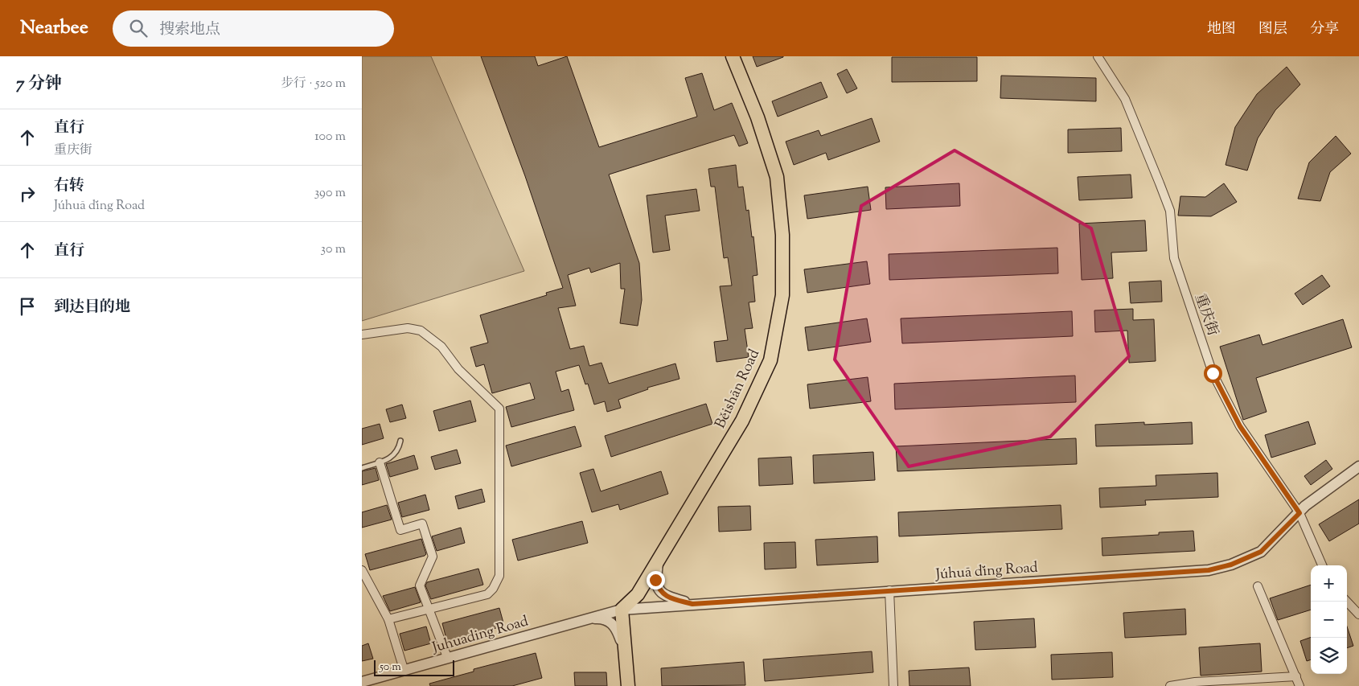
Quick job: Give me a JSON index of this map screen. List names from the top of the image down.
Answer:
{
  "streets": {
    "main road": ["Běishān Road"],
    "street": ["重庆街", "Júhuā dǐng Road", "Juhuading Road"]
  },
  "crossings": [
    ["重庆街", "Júhuā dǐng Road"],
    ["Běishān Road", "Júhuā dǐng Road"],
    ["Júhuā dǐng Road", "Juhuading Road"]
  ],
  "scale_bar": "50 m",
  "page": {
    "header": "Nearbee",
    "search": "搜索地点",
    "nav": ["地图", "图层", "分享"],
    "heading": ["7 分钟", "步行 · 520 m"],
    "list": [
      ["直行", "重庆街", "100 m"],
      ["右转", "Júhuā dǐng Road", "390 m"],
      ["直行", "30 m"],
      "到达目的地"
    ],
    "map_buttons": ["+", "−"],
    "scale": "50 m"
  }
}
